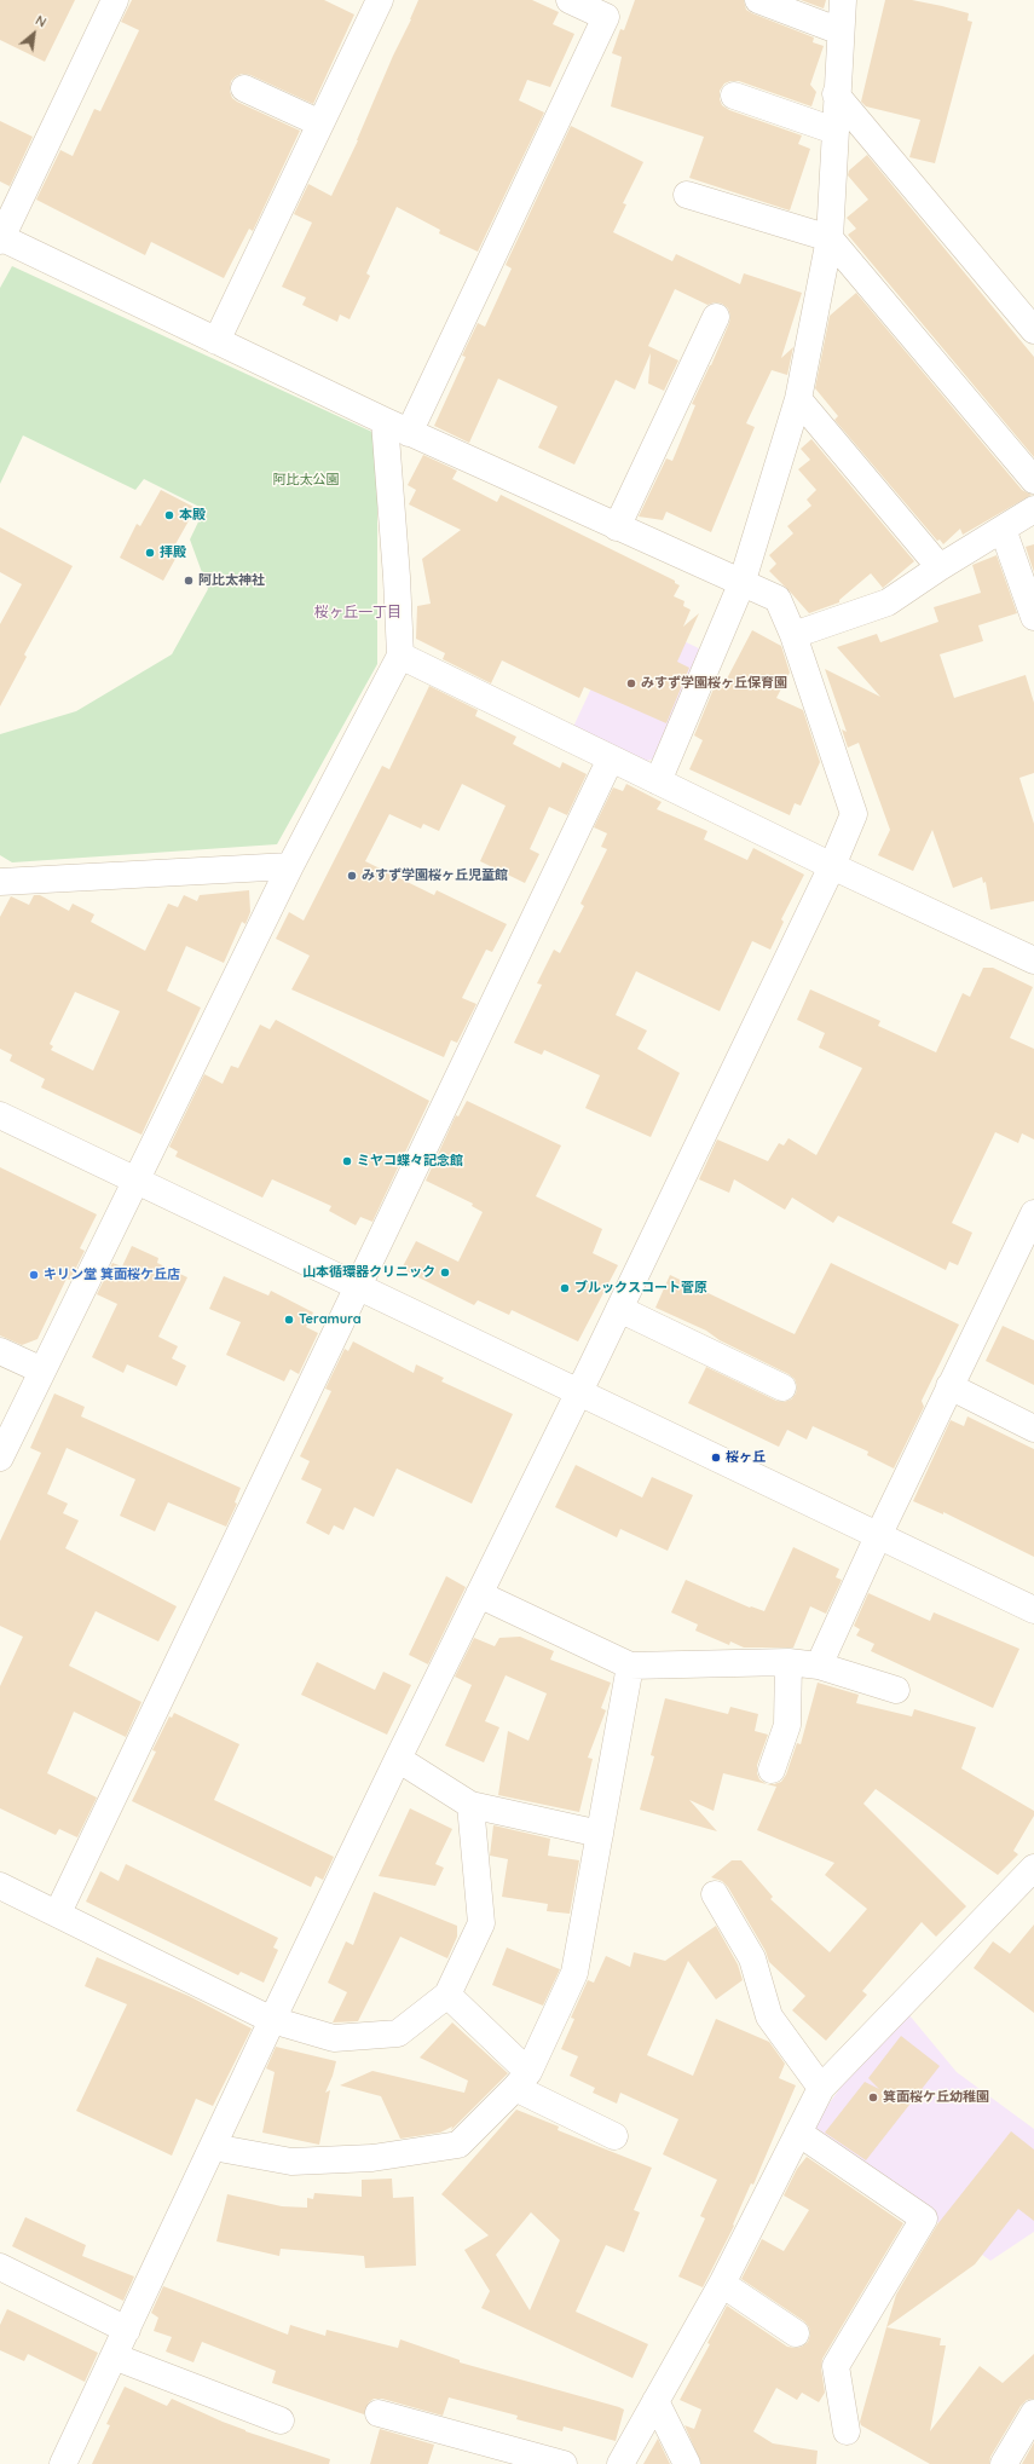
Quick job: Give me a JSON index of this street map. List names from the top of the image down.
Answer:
{
  "districts": ["桜ヶ丘一丁目"],
  "parks": ["阿比太公園"],
  "places": [
    "本殿",
    "拝殿",
    "阿比太神社",
    "みすず学園桜ヶ丘保育園",
    "みすず学園桜ヶ丘児童館",
    "ミヤコ蝶々記念館",
    "山本循環器クリニック",
    "キリン堂 箕面桜ケ丘店",
    "ブルックスコート菅原",
    "Teramura",
    "桜ヶ丘",
    "箕面桜ケ丘幼稚園"
  ],
  "north": "top right"
}
